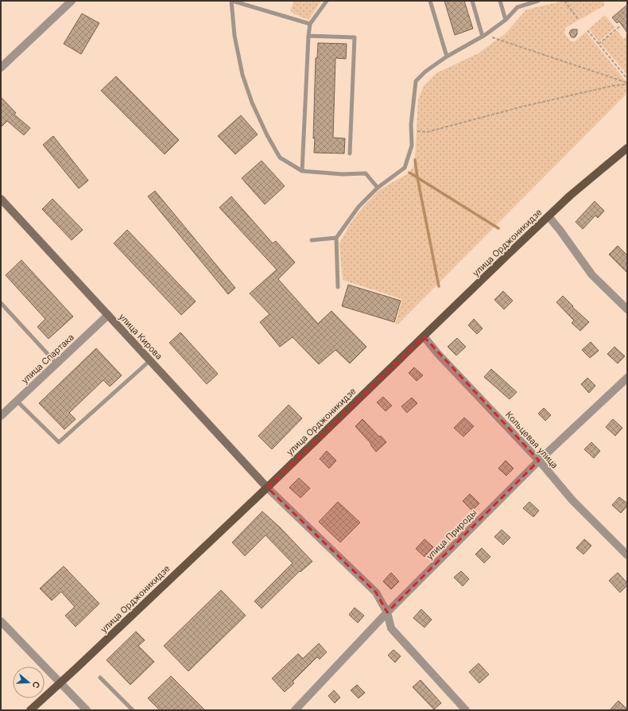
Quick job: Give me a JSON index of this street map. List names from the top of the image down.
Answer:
{
  "streets": {
    "main road": ["улица Орджоникидзе", "улица Кирова"],
    "street": ["улица Спартака", "Кольцевая улица", "улица Природы"]
  },
  "crossings": [
    ["улица Орджоникидзе", "улица Кирова"],
    ["улица Орджоникидзе", "Кольцевая улица"],
    ["улица Кирова", "улица Спартака"],
    ["Кольцевая улица", "улица Природы"]
  ],
  "north": "right"
}
